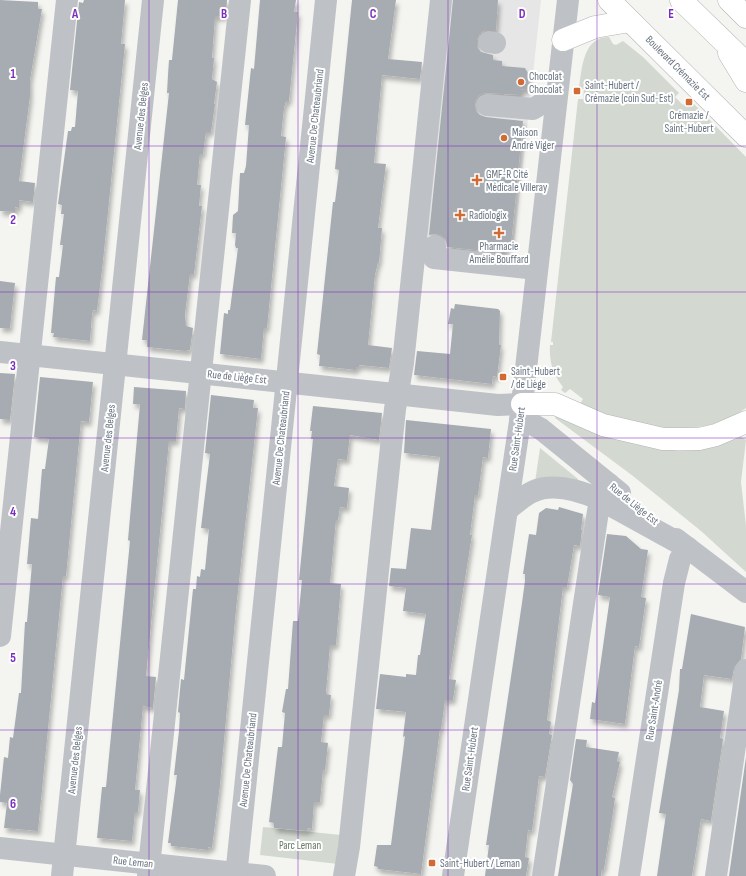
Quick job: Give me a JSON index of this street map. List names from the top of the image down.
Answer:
{
  "streets": {
    "main road": ["Boulevard Crémazie Est"],
    "street": [
      "Avenue des Belges",
      "Avenue De Chateaubriand",
      "Rue de Liège Est",
      "Rue Saint-Hubert",
      "Rue Saint-André",
      "Rue Leman"
    ]
  },
  "crossings": [
    ["Avenue des Belges", "Rue de Liège Est"],
    ["Avenue des Belges", "Rue Leman"],
    ["Avenue De Chateaubriand", "Rue de Liège Est"],
    ["Avenue De Chateaubriand", "Rue Leman"],
    ["Rue de Liège Est", "Rue Saint-Hubert"],
    ["Rue de Liège Est", "Rue Saint-André"]
  ],
  "parks": ["Parc Leman"],
  "places": {
    "other": ["Chocolat Chocolat", "Maison André Viger"],
    "transit": [
      "Saint-Hubert / Crémazie (coin Sud-Est)",
      "Crémazie / Saint-Hubert",
      "Saint-Hubert / de Liège",
      "Saint-Hubert / Leman"
    ],
    "health": ["GMF-R Cité Médicale Villeray", "Radiologix", "Pharmacie Amélie Bouffard"]
  },
  "grid": {
    "columns": [
      "A",
      "B",
      "C",
      "D",
      "E"
    ],
    "rows": [
      "1",
      "2",
      "3",
      "4",
      "5",
      "6"
    ]
  }
}
